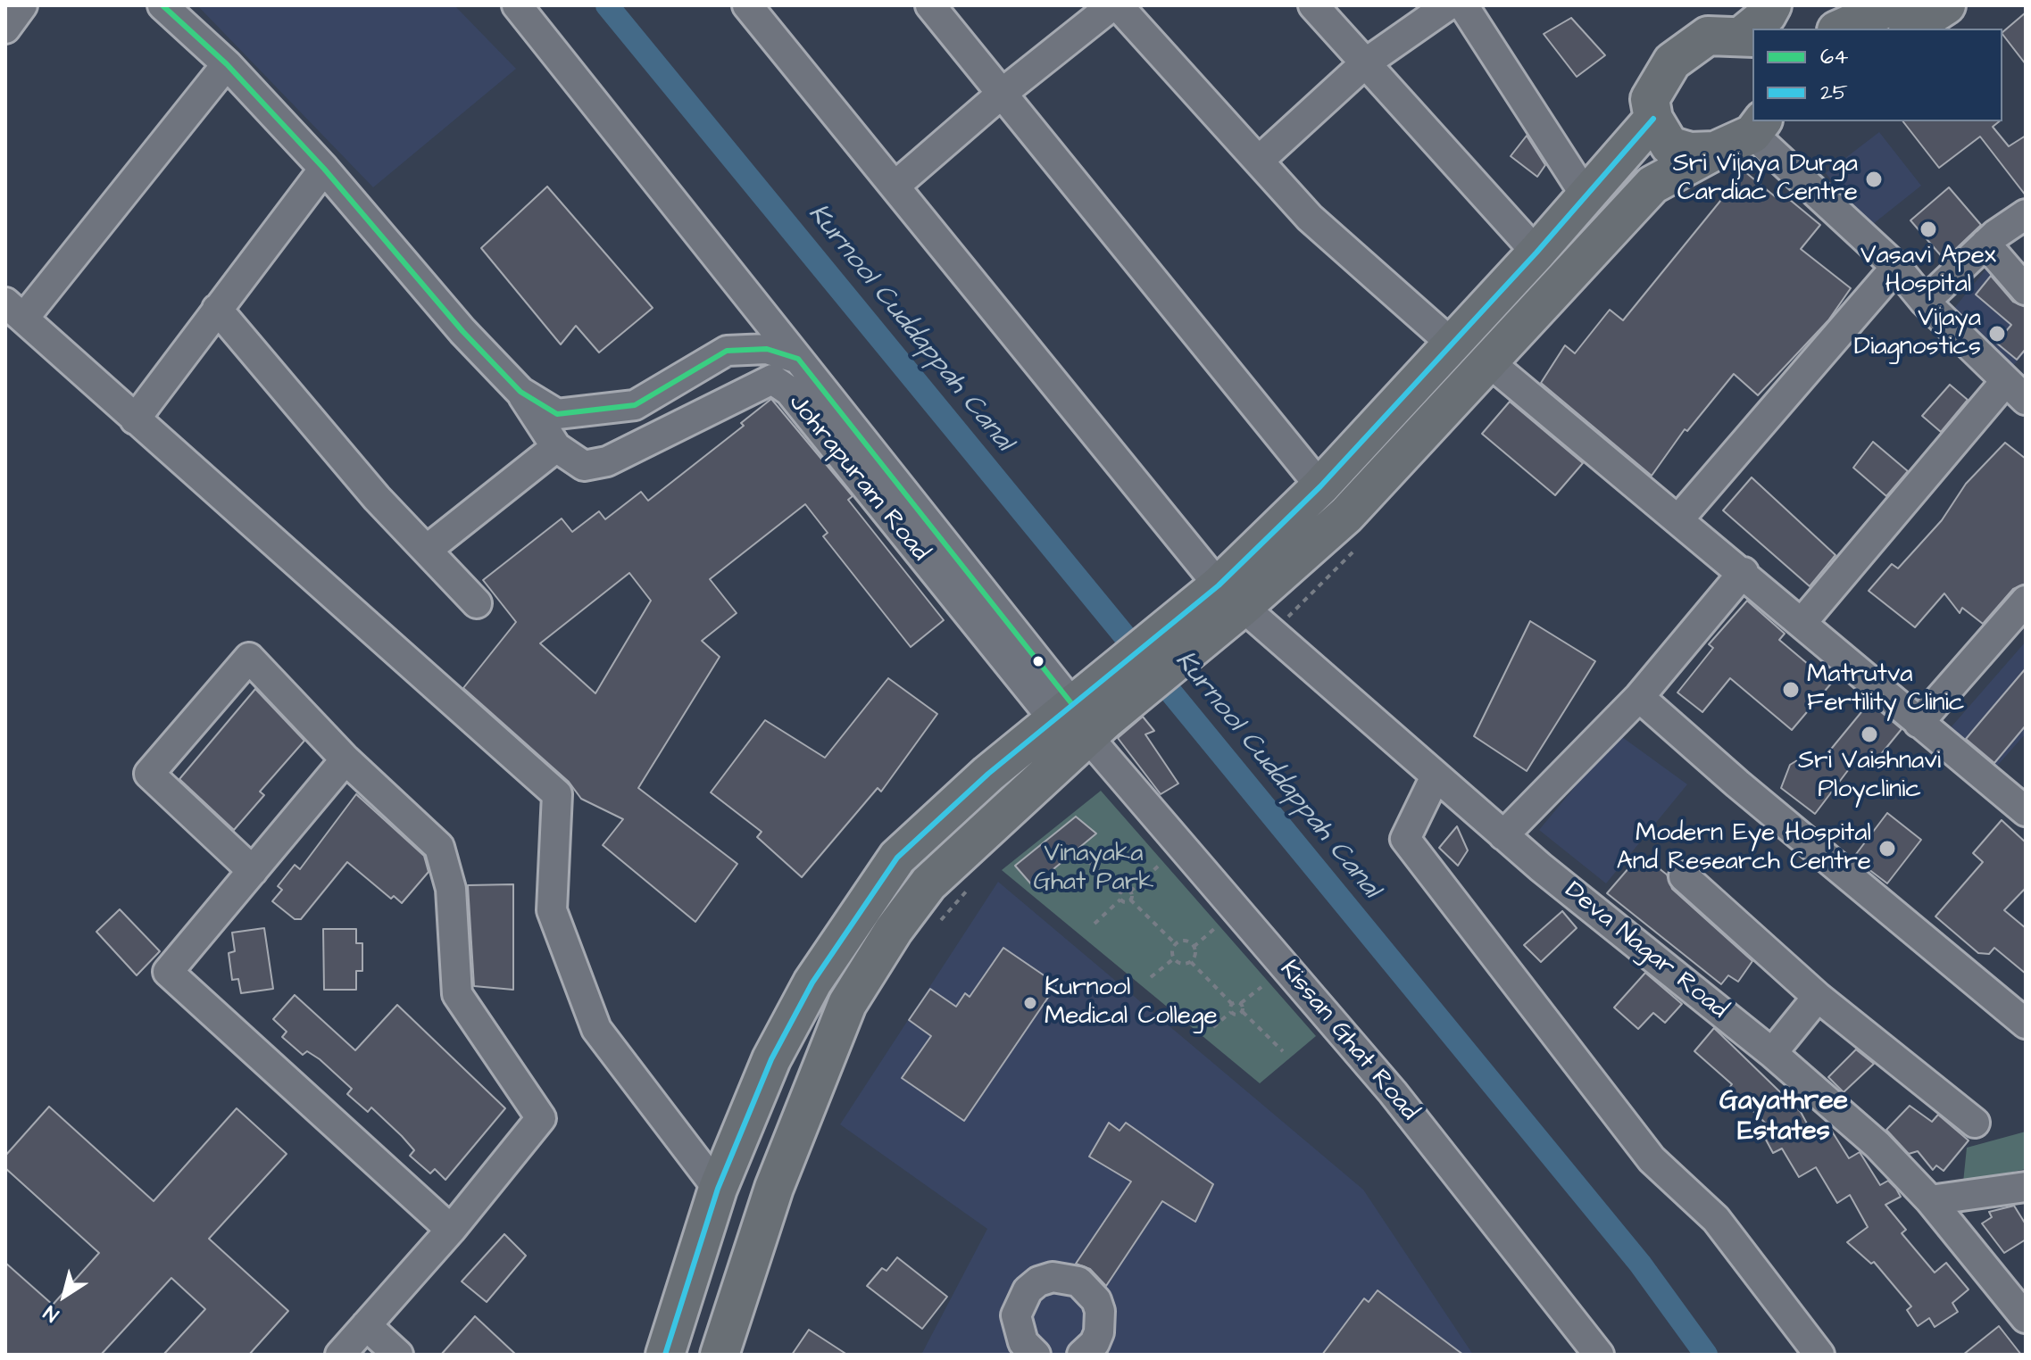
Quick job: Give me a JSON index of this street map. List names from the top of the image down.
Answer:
{
  "streets": {
    "street": ["Johrapuram Road", "Deva Nagar Road", "Kissan Ghat Road"]
  },
  "crossings": [
    ["Johrapuram Road", "Kissan Ghat Road"]
  ],
  "districts": ["Gayathree Estates"],
  "water": ["Kurnool Cuddappah Canal"],
  "parks": ["Vinayaka Ghat Park"],
  "places": [
    "Sri Vijaya Durga Cardiac Centre",
    "Vasavi Apex Hospital",
    "Vijaya Diagnostics",
    "Matrutva Fertility Clinic",
    "Sri Vaishnavi Ployclinic",
    "Modern Eye Hospital And Research Centre",
    "Kurnool Medical College"
  ],
  "lines": ["transit line 64", "transit line 25"],
  "legend": ["64", "25"],
  "north": "bottom left"
}
